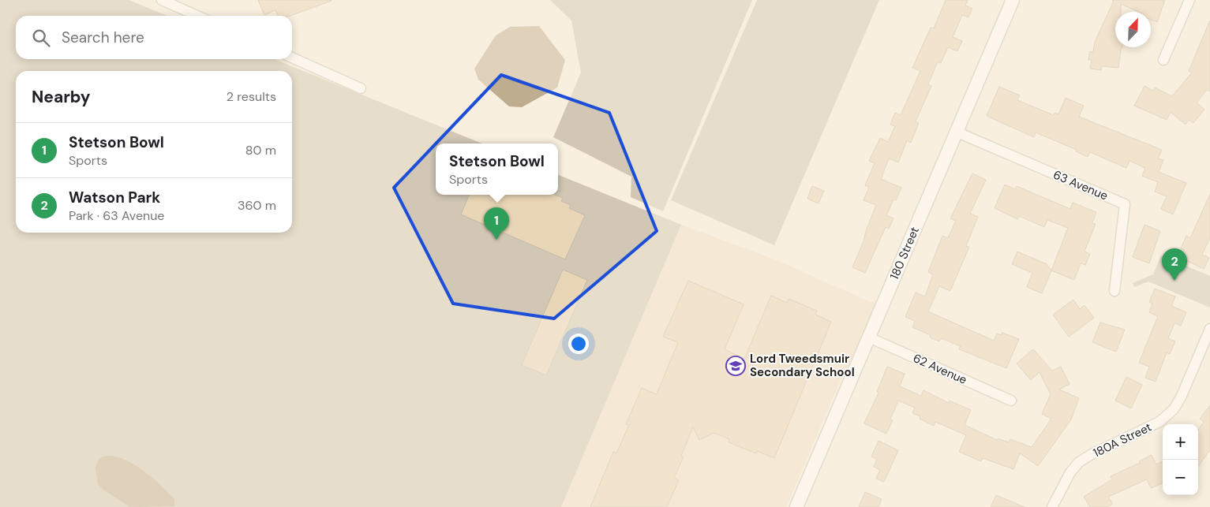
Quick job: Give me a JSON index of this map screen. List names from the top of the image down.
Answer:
{
  "streets": {
    "street": [
      "63 Avenue",
      "180 Street",
      "62 Avenue",
      "180A Street"
    ]
  },
  "crossings": [
    ["63 Avenue", "180 Street"],
    ["180 Street", "62 Avenue"]
  ],
  "places": {
    "school or university": ["Lord Tweedsmuir Secondary School"]
  },
  "north": "top right",
  "page": {
    "search": "Search here",
    "heading": ["Nearby", "2 results"],
    "list": [
      {
        "mark": "1",
        "name": "Stetson Bowl",
        "note": "Sports",
        "value": "80 m"
      },
      {
        "mark": "2",
        "name": "Watson Park",
        "note": "Park · 63 Avenue",
        "value": "360 m"
      }
    ],
    "popup": ["Stetson Bowl", "Sports"],
    "pins": ["1", "2"],
    "map_buttons": ["+", "−"]
  }
}
